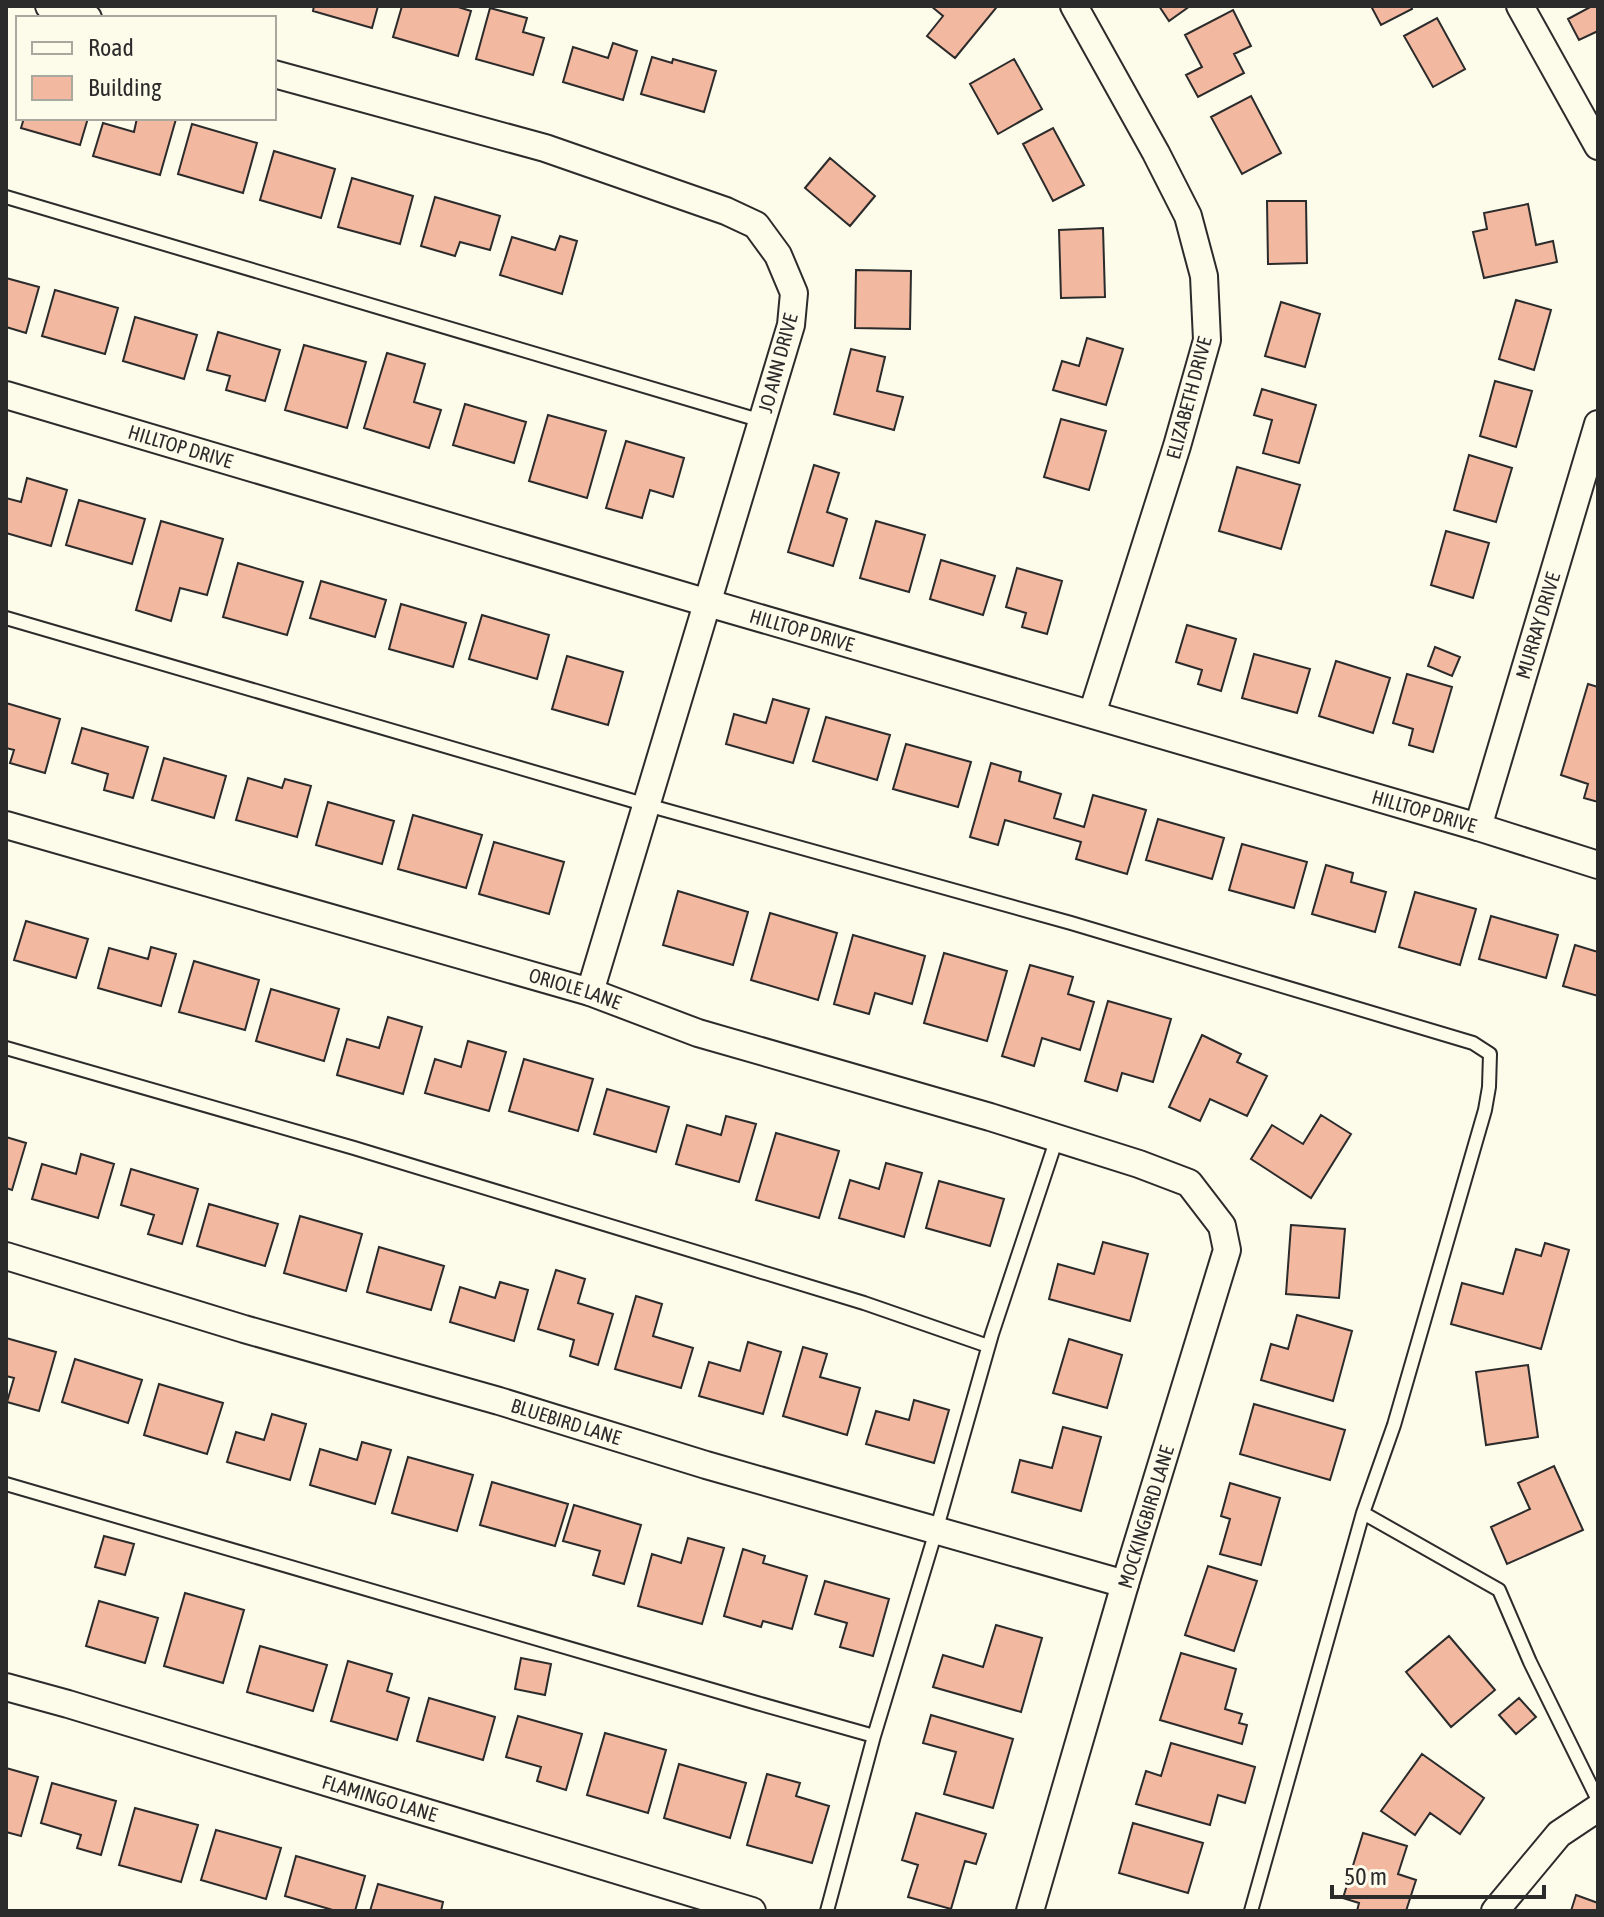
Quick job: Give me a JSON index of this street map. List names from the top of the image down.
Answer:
{
  "streets": {
    "street": [
      "JO ANN DRIVE",
      "ELIZABETH DRIVE",
      "HILLTOP DRIVE",
      "MURRAY DRIVE",
      "ORIOLE LANE",
      "BLUEBIRD LANE",
      "MOCKINGBIRD LANE",
      "FLAMINGO LANE"
    ]
  },
  "crossings": [
    ["JO ANN DRIVE", "HILLTOP DRIVE"],
    ["JO ANN DRIVE", "ORIOLE LANE"],
    ["ELIZABETH DRIVE", "HILLTOP DRIVE"],
    ["HILLTOP DRIVE", "MURRAY DRIVE"],
    ["ORIOLE LANE", "MOCKINGBIRD LANE"],
    ["BLUEBIRD LANE", "MOCKINGBIRD LANE"]
  ],
  "legend": ["Road", "Building"],
  "scale_bar": "50 m"
}
